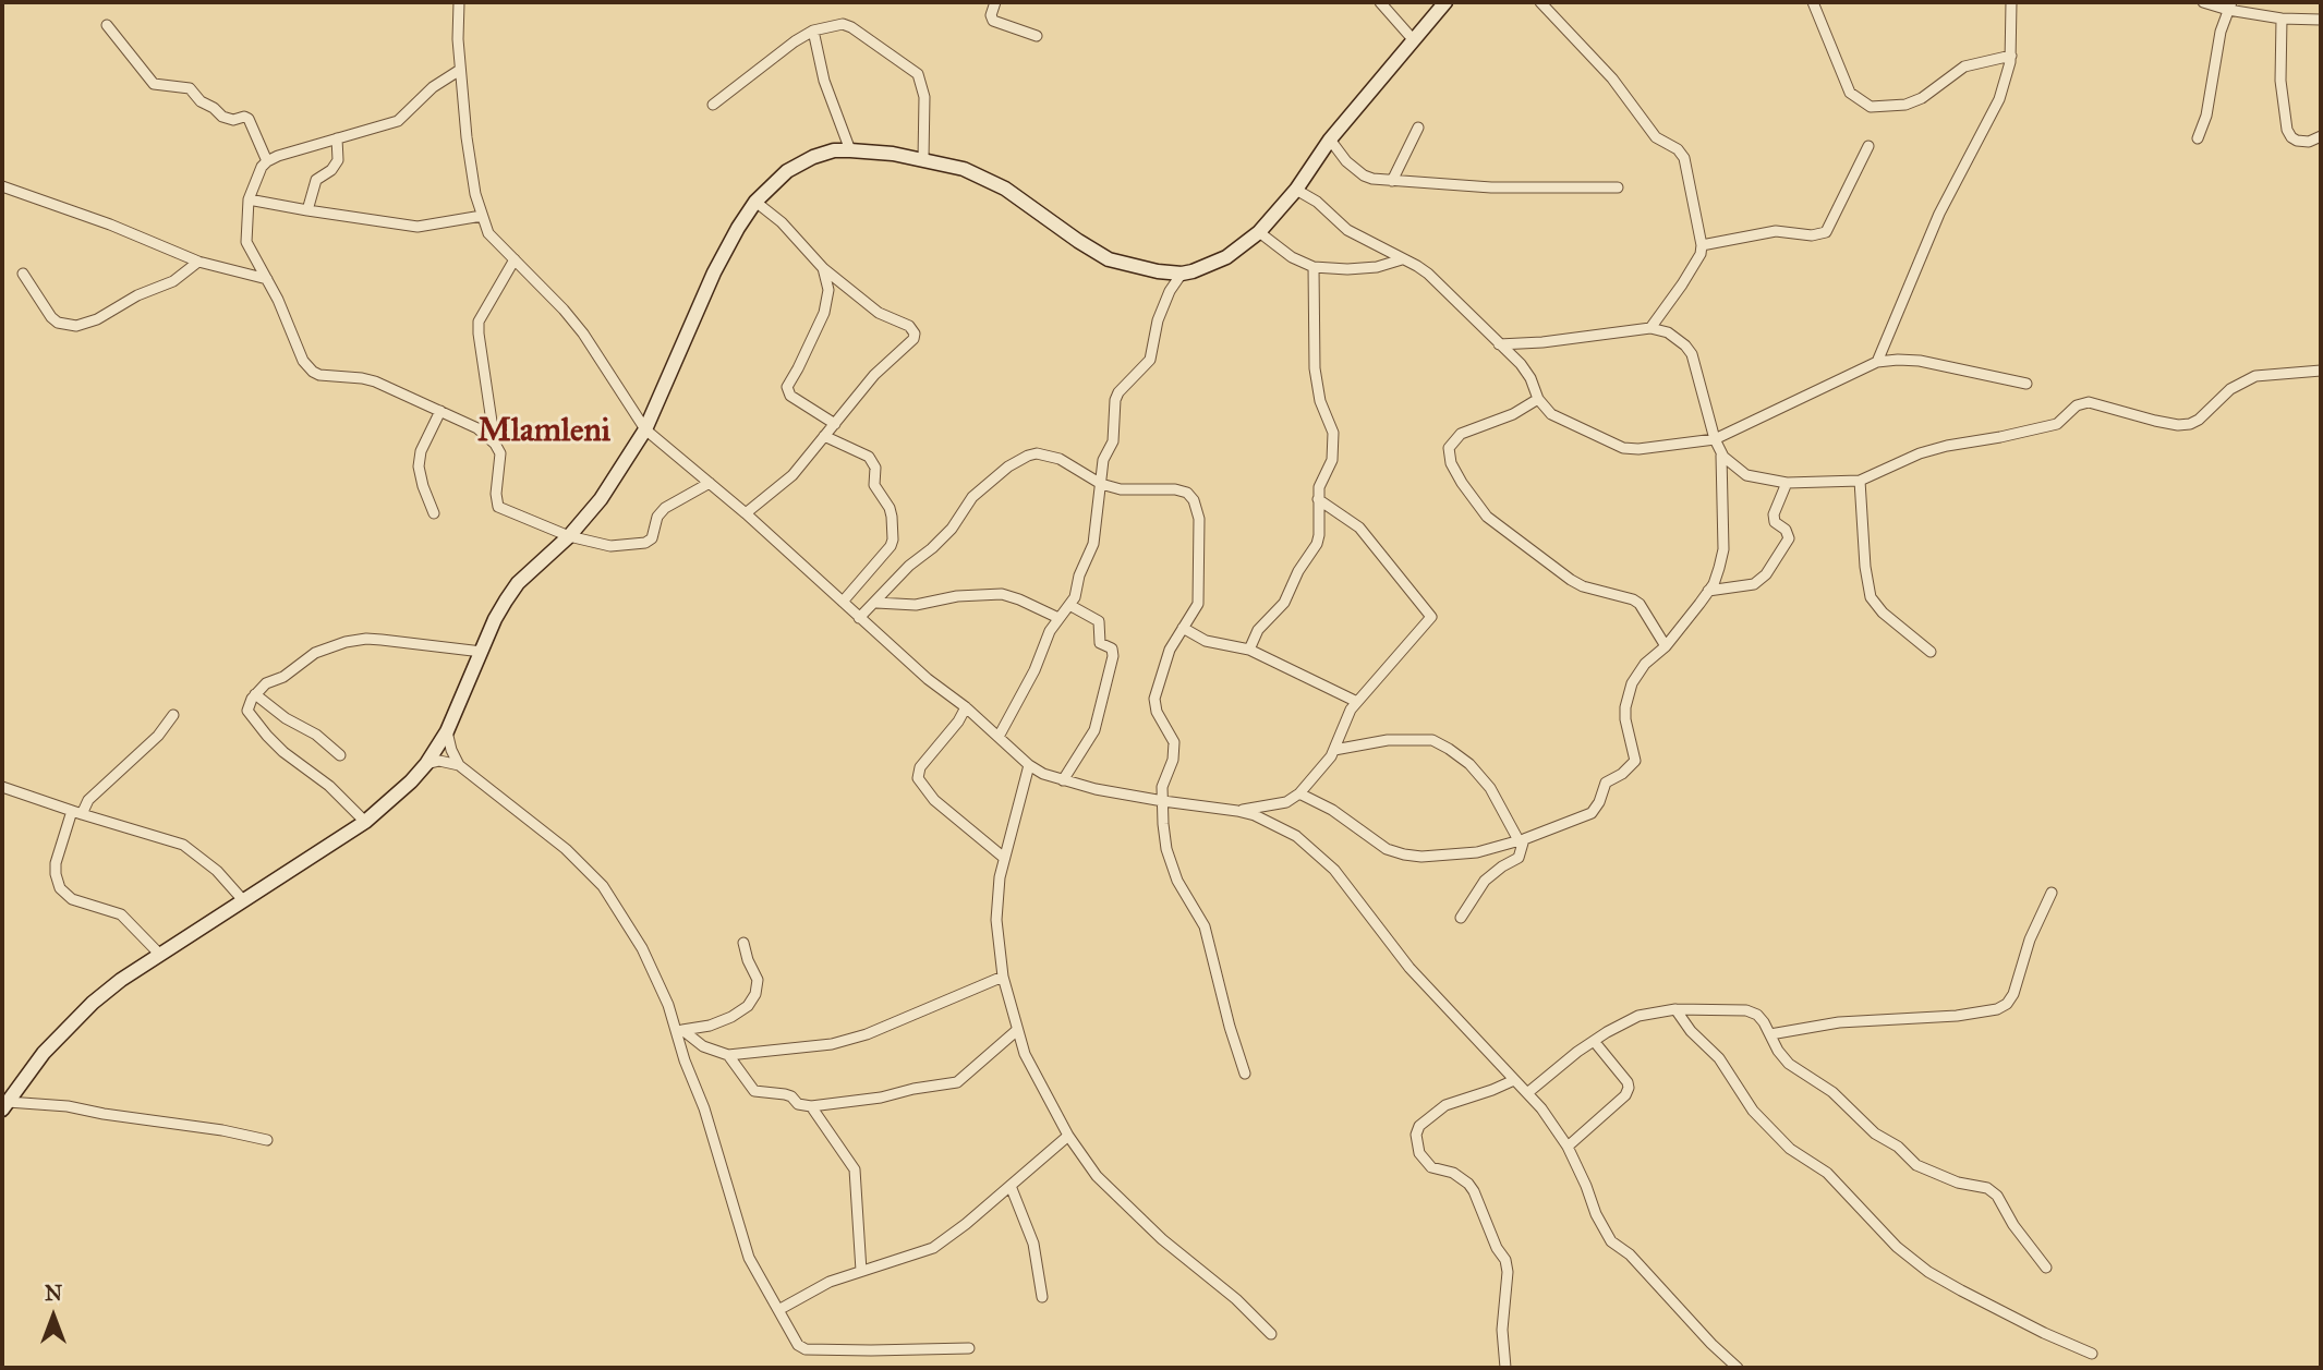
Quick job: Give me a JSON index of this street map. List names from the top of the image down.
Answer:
{
  "districts": ["Mlamleni"],
  "north": "top"
}
